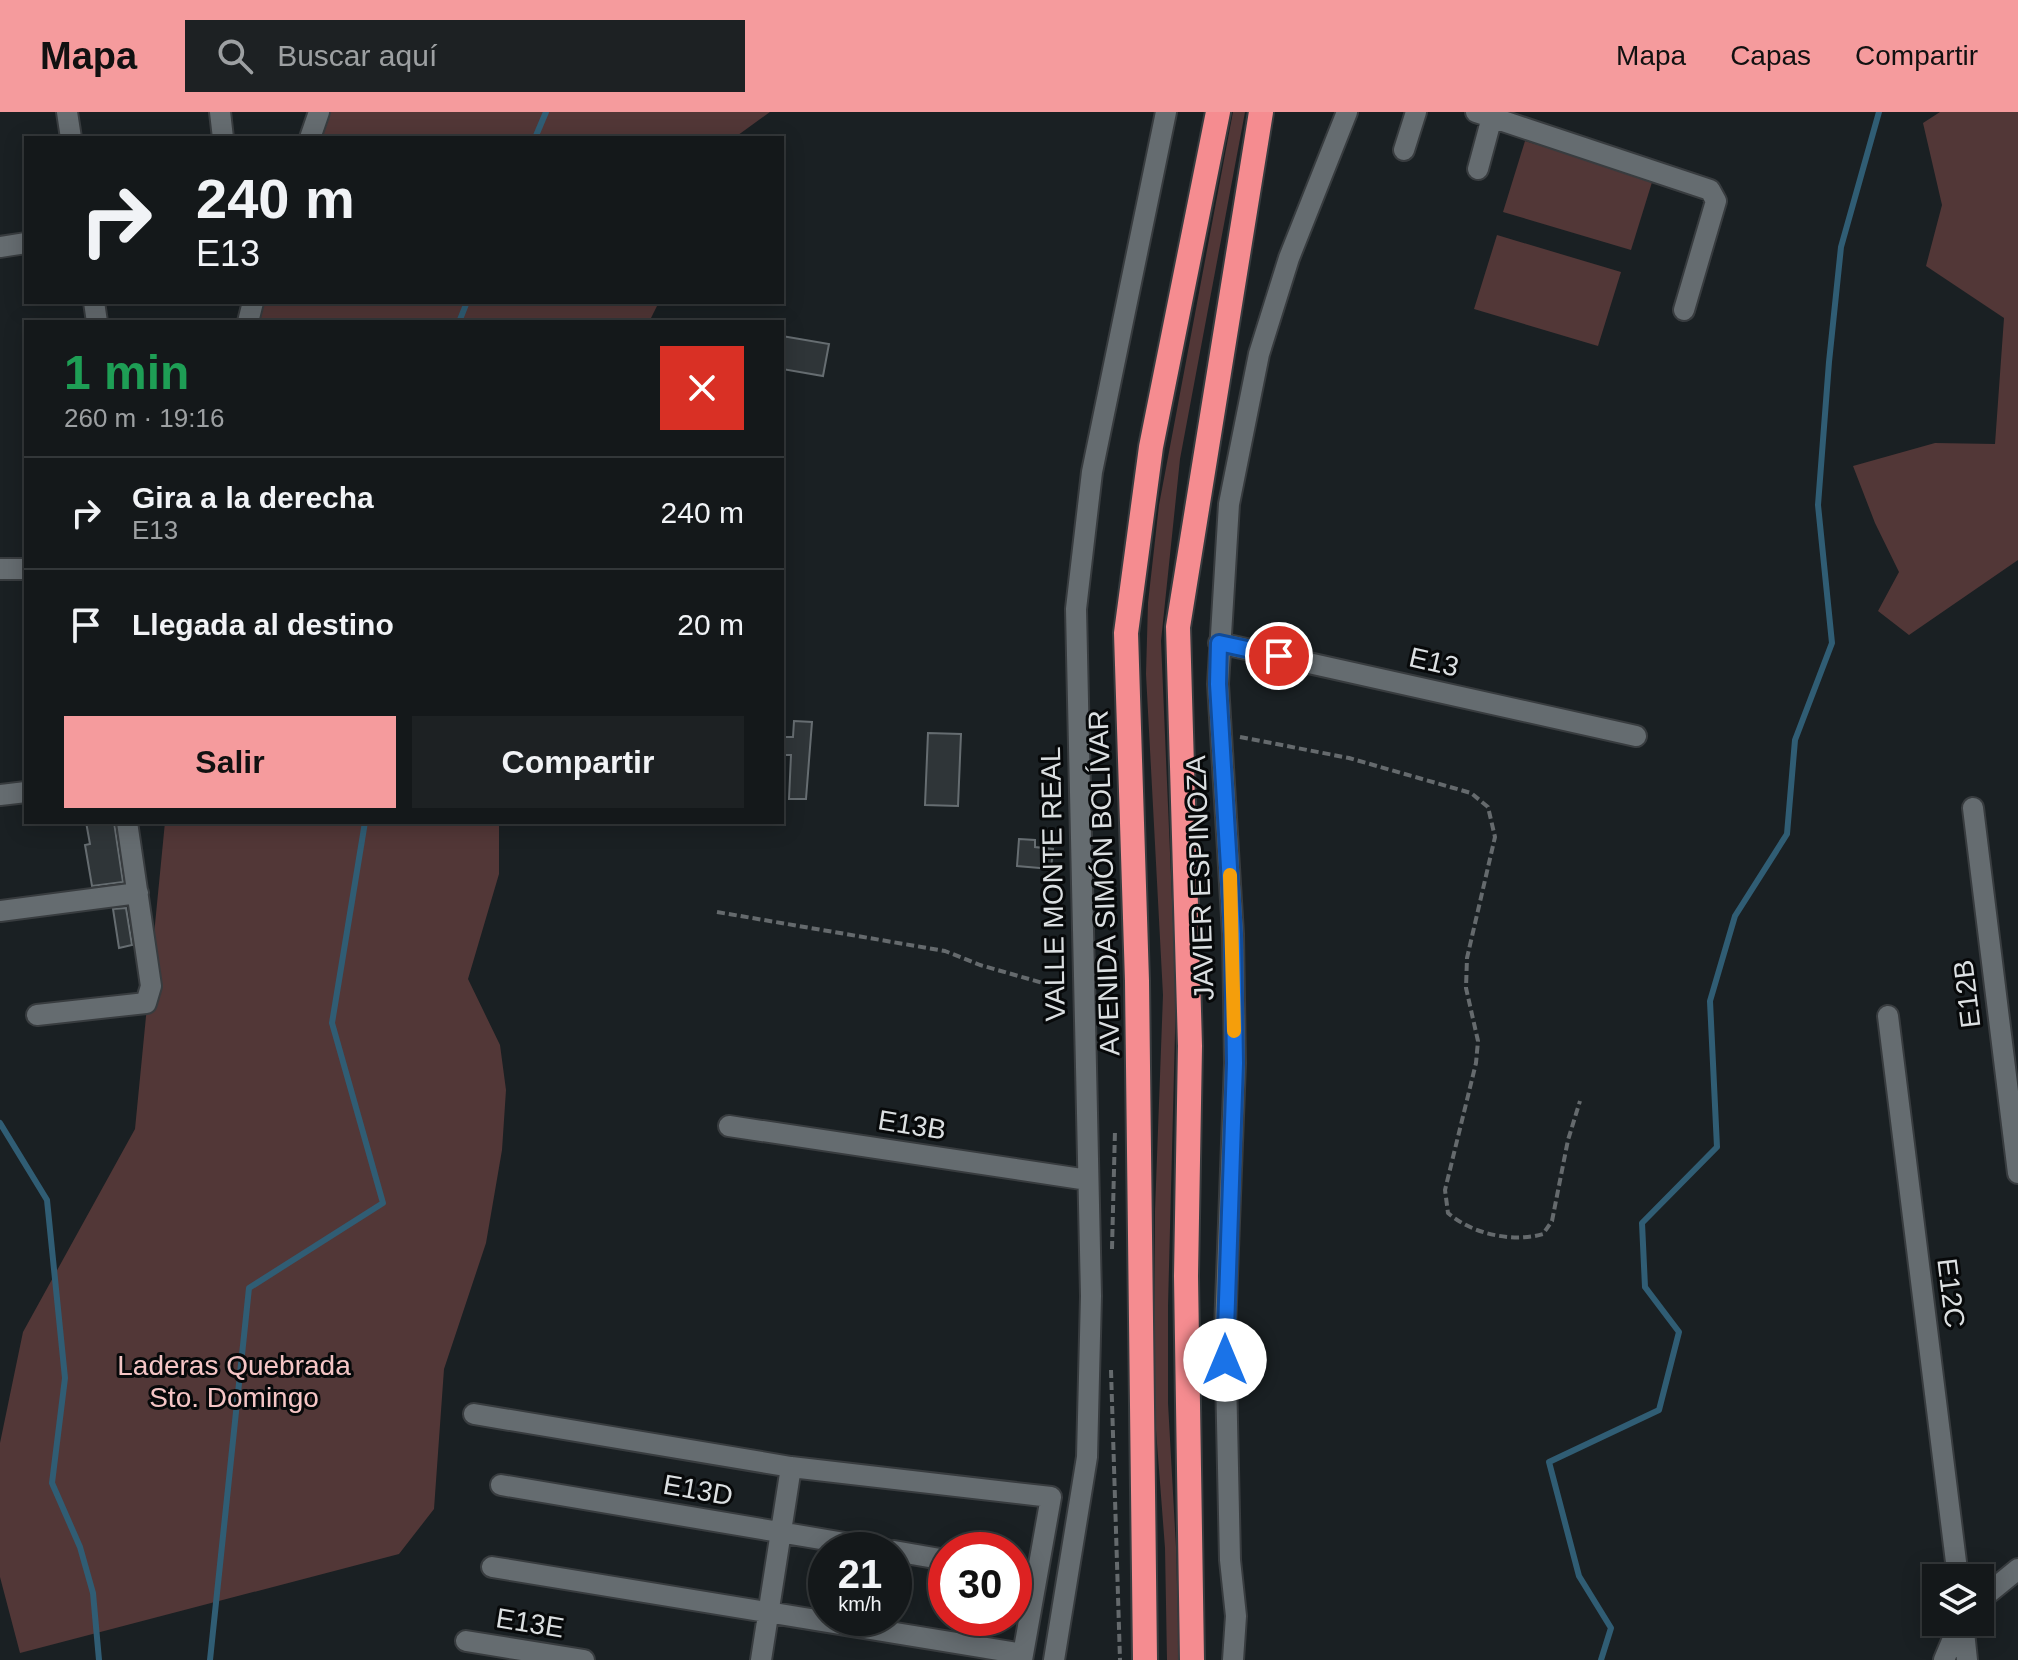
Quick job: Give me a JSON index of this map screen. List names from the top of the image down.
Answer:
{
  "streets": {
    "highway": ["AVENIDA SIMÓN BOLÍVAR"],
    "street": [
      "E13",
      "JAVIER ESPINOZA",
      "VALLE MONTE REAL",
      "E12B",
      "E13B",
      "E12C",
      "E13D",
      "E13E"
    ]
  },
  "crossings": [
    ["E13", "JAVIER ESPINOZA"],
    ["VALLE MONTE REAL", "E13B"]
  ],
  "parks": ["Laderas Quebrada Sto. Domingo"],
  "page": {
    "header": "Mapa",
    "search": "Buscar aquí",
    "nav": ["Mapa", "Capas", "Compartir"],
    "turn": ["240 m", "E13"],
    "heading": ["1 min", "260 m · 19:16"],
    "list": [
      {
        "name": "Gira a la derecha",
        "note": "E13",
        "value": "240 m"
      },
      {
        "name": "Llegada al destino",
        "value": "20 m"
      }
    ],
    "buttons": ["Salir", "Compartir"],
    "speed": "21 km/h",
    "limit": "30"
  }
}
